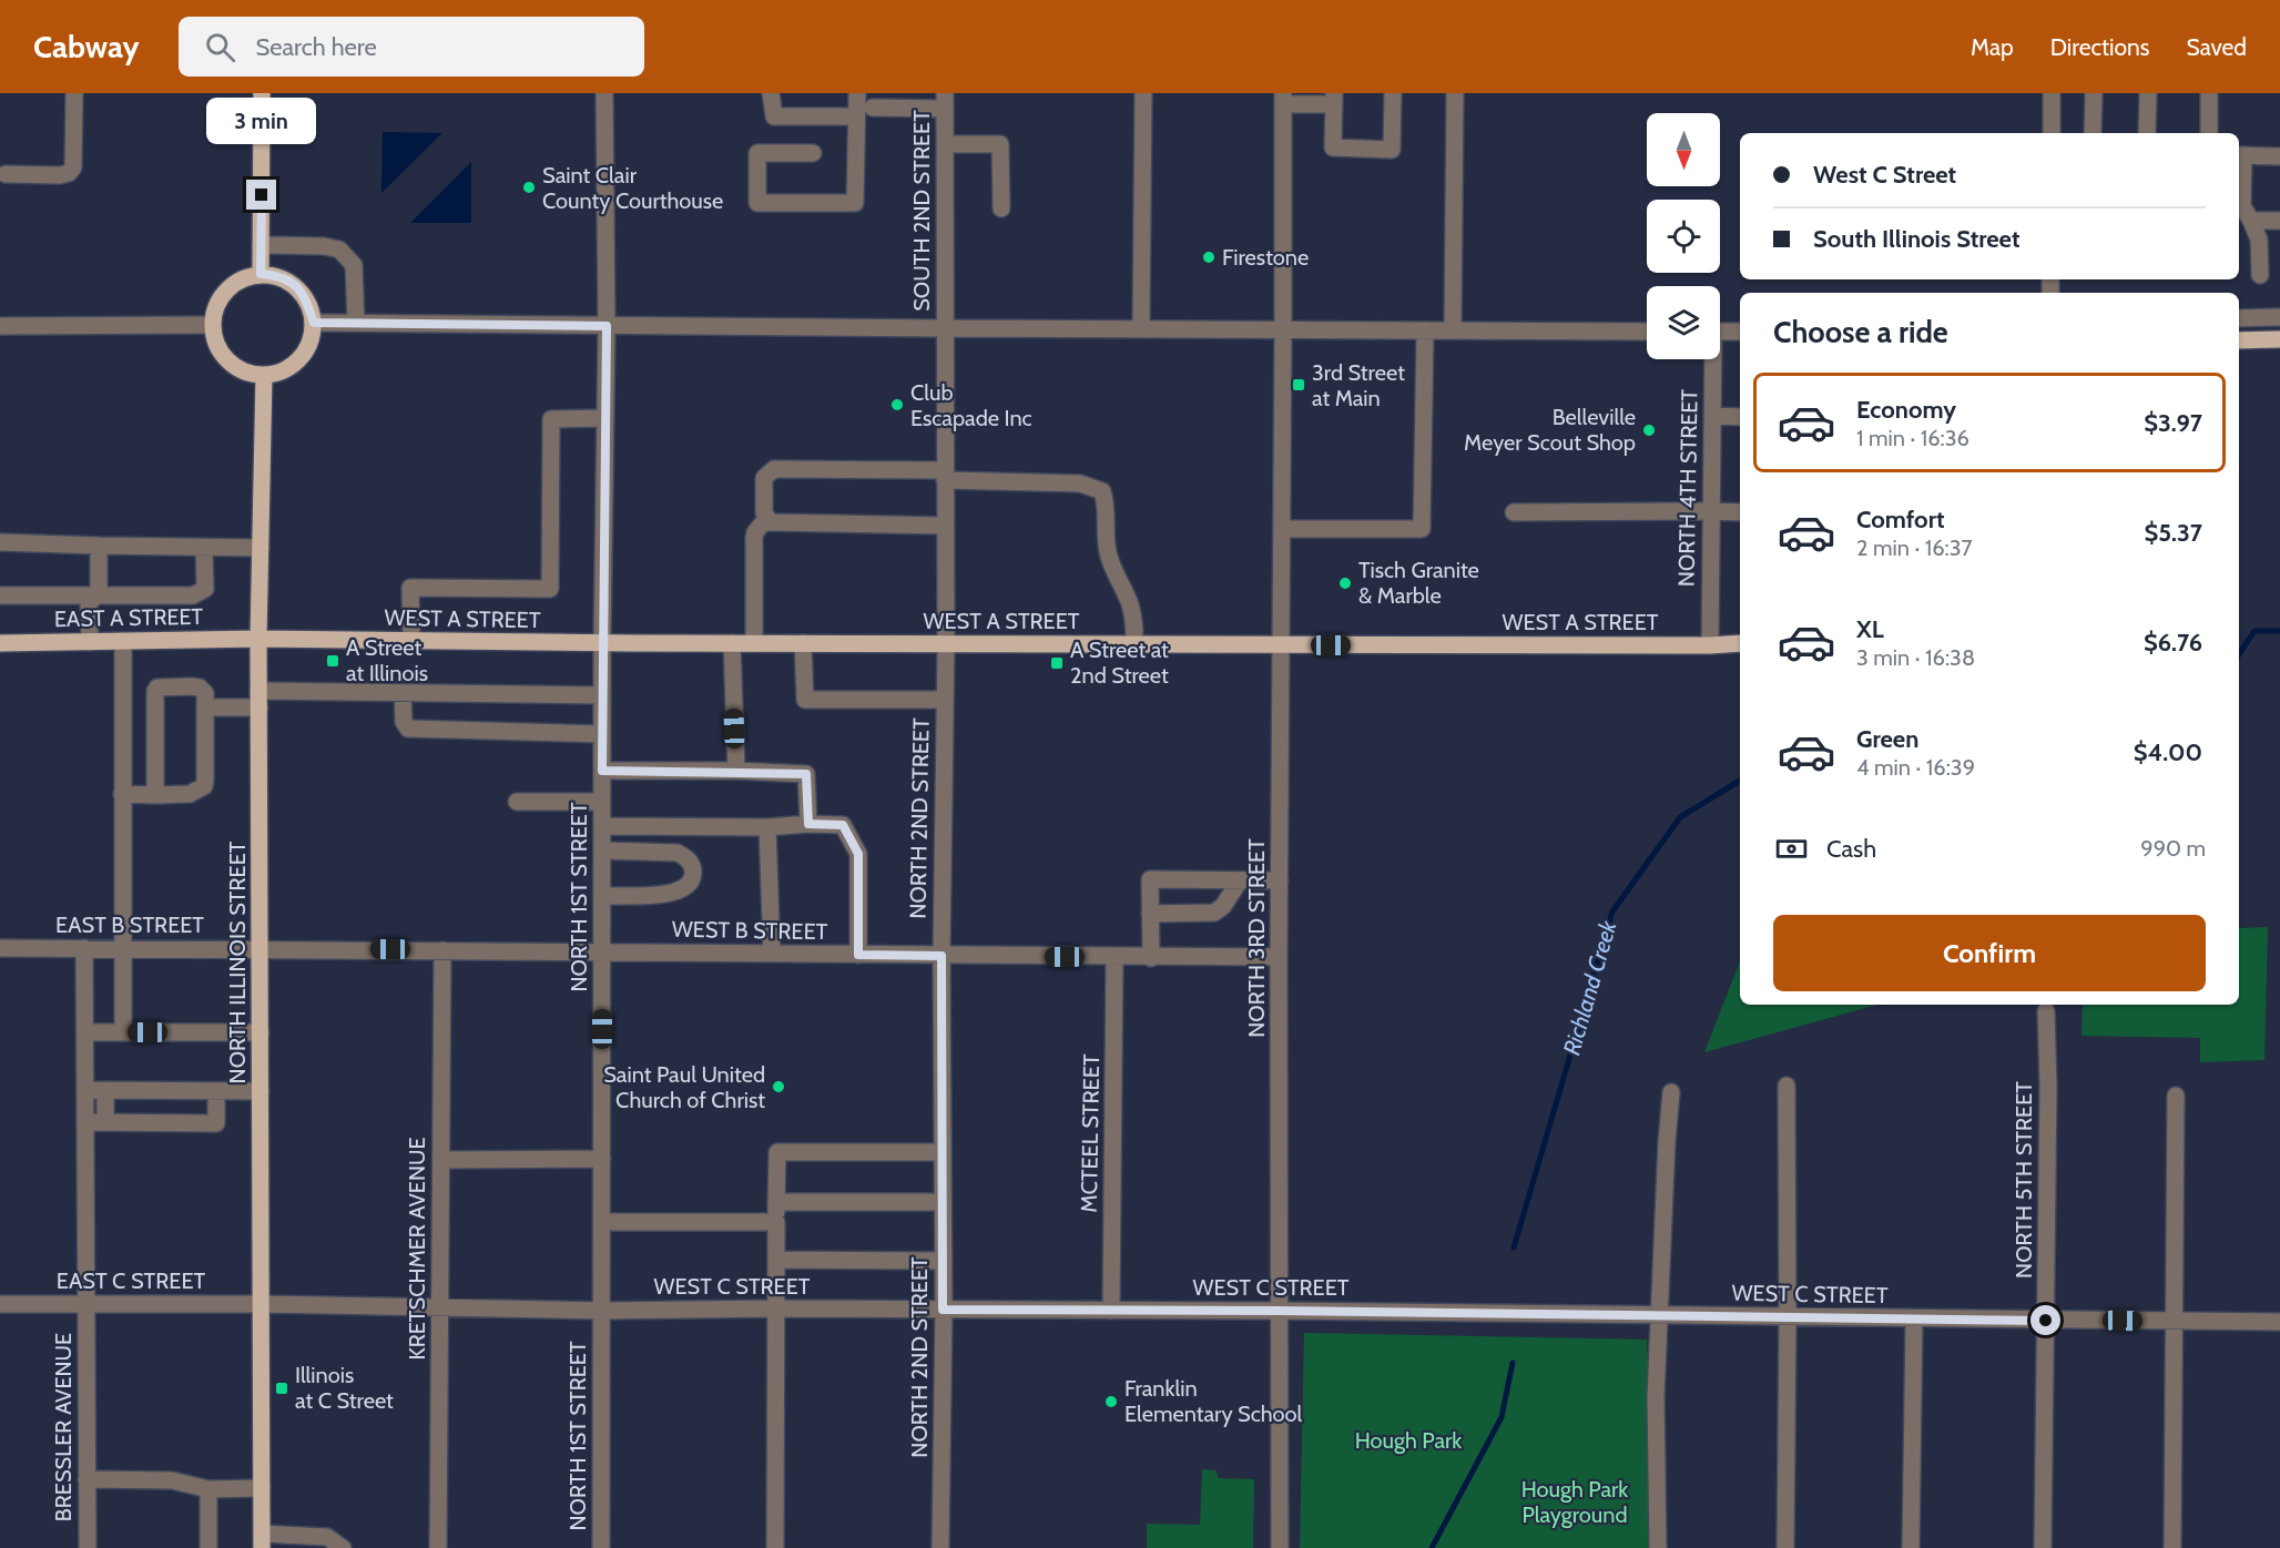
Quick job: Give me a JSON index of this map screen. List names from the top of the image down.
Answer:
{
  "streets": {
    "main road": ["EAST A STREET", "WEST A STREET", "NORTH ILLINOIS STREET"],
    "street": [
      "SOUTH 2ND STREET",
      "NORTH 4TH STREET",
      "NORTH 2ND STREET",
      "NORTH 1ST STREET",
      "EAST B STREET",
      "WEST B STREET",
      "NORTH 3RD STREET",
      "MCTEEL STREET",
      "NORTH 5TH STREET",
      "KRETSCHMER AVENUE",
      "EAST C STREET",
      "WEST C STREET",
      "BRESSLER AVENUE"
    ]
  },
  "crossings": [
    ["SOUTH 2ND STREET", "NORTH 2ND STREET"],
    ["NORTH 4TH STREET", "WEST A STREET"],
    ["EAST A STREET", "WEST A STREET"],
    ["EAST A STREET", "NORTH ILLINOIS STREET"],
    ["WEST A STREET", "NORTH 2ND STREET"],
    ["WEST A STREET", "NORTH 1ST STREET"],
    ["WEST A STREET", "NORTH 3RD STREET"],
    ["WEST A STREET", "NORTH ILLINOIS STREET"],
    ["NORTH 2ND STREET", "WEST B STREET"],
    ["NORTH 2ND STREET", "WEST C STREET"],
    ["NORTH 1ST STREET", "WEST B STREET"],
    ["NORTH 1ST STREET", "WEST C STREET"],
    ["EAST B STREET", "WEST B STREET"],
    ["EAST B STREET", "NORTH ILLINOIS STREET"],
    ["EAST B STREET", "BRESSLER AVENUE"],
    ["WEST B STREET", "NORTH 3RD STREET"],
    ["WEST B STREET", "NORTH ILLINOIS STREET"],
    ["WEST B STREET", "MCTEEL STREET"],
    ["WEST B STREET", "KRETSCHMER AVENUE"],
    ["NORTH 3RD STREET", "WEST C STREET"],
    ["NORTH ILLINOIS STREET", "EAST C STREET"],
    ["NORTH ILLINOIS STREET", "WEST C STREET"],
    ["MCTEEL STREET", "WEST C STREET"],
    ["NORTH 5TH STREET", "WEST C STREET"],
    ["KRETSCHMER AVENUE", "WEST C STREET"],
    ["EAST C STREET", "WEST C STREET"],
    ["EAST C STREET", "BRESSLER AVENUE"]
  ],
  "water": ["Richland Creek"],
  "parks": ["Hough Park", "Hough Park Playground"],
  "places": {
    "other": [
      "Saint Clair County Courthouse",
      "Firestone",
      "Club Escapade Inc",
      "Belleville Meyer Scout Shop",
      "Tisch Granite & Marble",
      "Saint Paul United Church of Christ",
      "Franklin Elementary School"
    ],
    "transit": [
      "3rd Street at Main",
      "A Street at Illinois",
      "A Street at 2nd Street",
      "Illinois at C Street"
    ]
  },
  "north": "bottom",
  "page": {
    "header": "Cabway",
    "search": "Search here",
    "nav": ["Map", "Directions", "Saved"],
    "bubble": "3 min",
    "banner": ["West C Street", "South Illinois Street"],
    "heading": "Choose a ride",
    "list": [
      {
        "name": "Economy",
        "note": "1 min · 16:36",
        "value": "$3.97"
      },
      {
        "name": "Comfort",
        "note": "2 min · 16:37",
        "value": "$5.37"
      },
      {
        "name": "XL",
        "note": "3 min · 16:38",
        "value": "$6.76"
      },
      {
        "name": "Green",
        "note": "4 min · 16:39",
        "value": "$4.00"
      }
    ],
    "pay": ["Cash", "990 m"],
    "buttons": "Confirm"
  }
}
